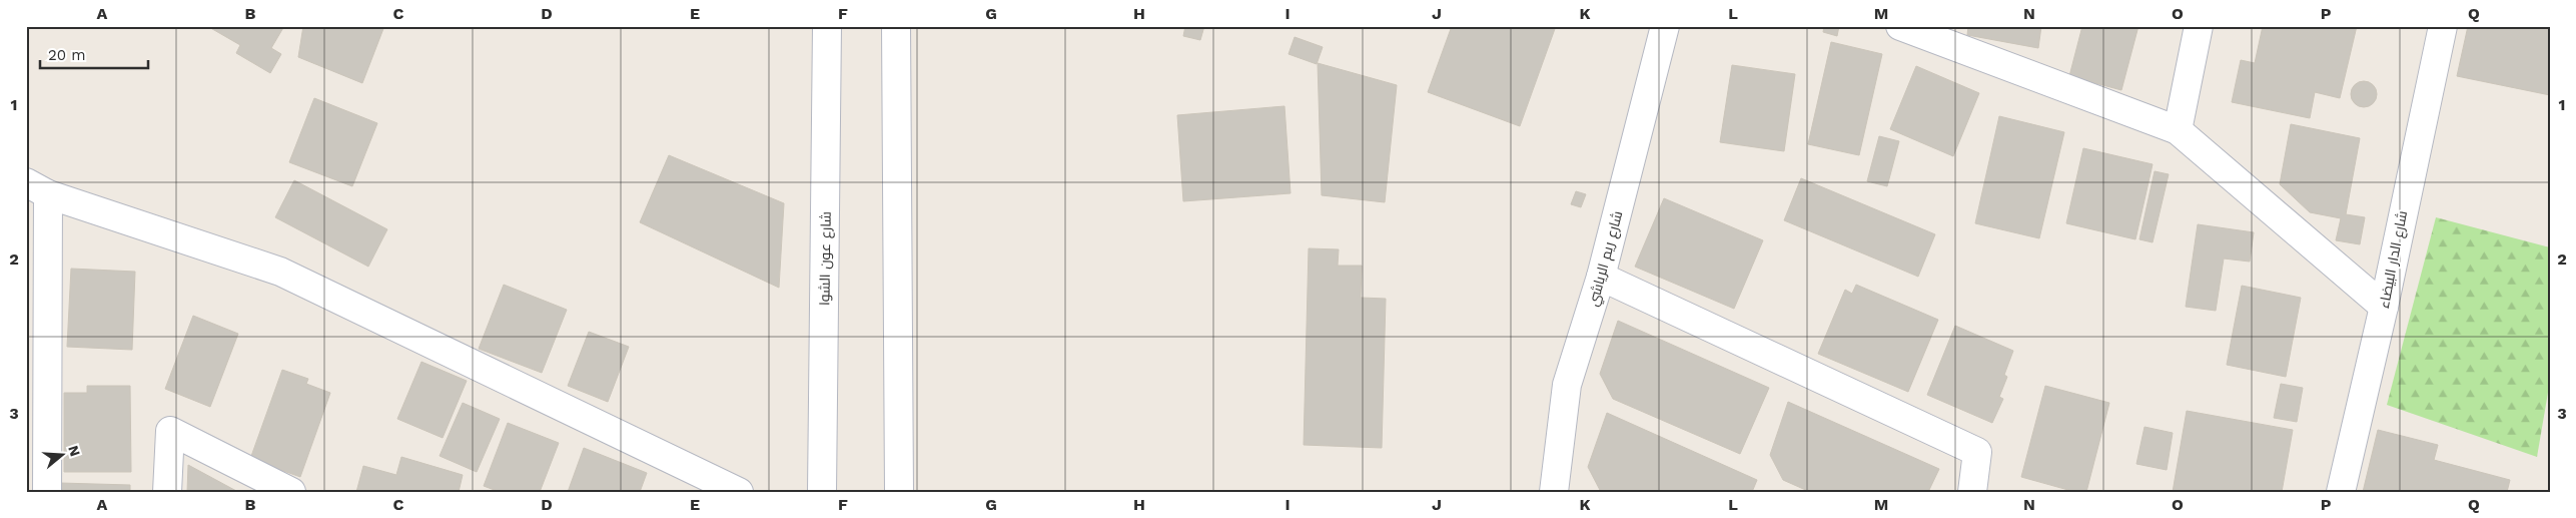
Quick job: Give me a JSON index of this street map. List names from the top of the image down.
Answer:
{
  "streets": {
    "street": ["شارع عون الشوا", "شارع ريم الرياشي", "شارع الدار البيضاء"]
  },
  "scale_bar": "20 m",
  "north": "right",
  "grid": {
    "columns": [
      "A",
      "B",
      "C",
      "D",
      "E",
      "F",
      "G",
      "H",
      "I",
      "J",
      "K",
      "L",
      "M",
      "N",
      "O",
      "P",
      "Q"
    ],
    "rows": ["1", "2", "3"]
  }
}
